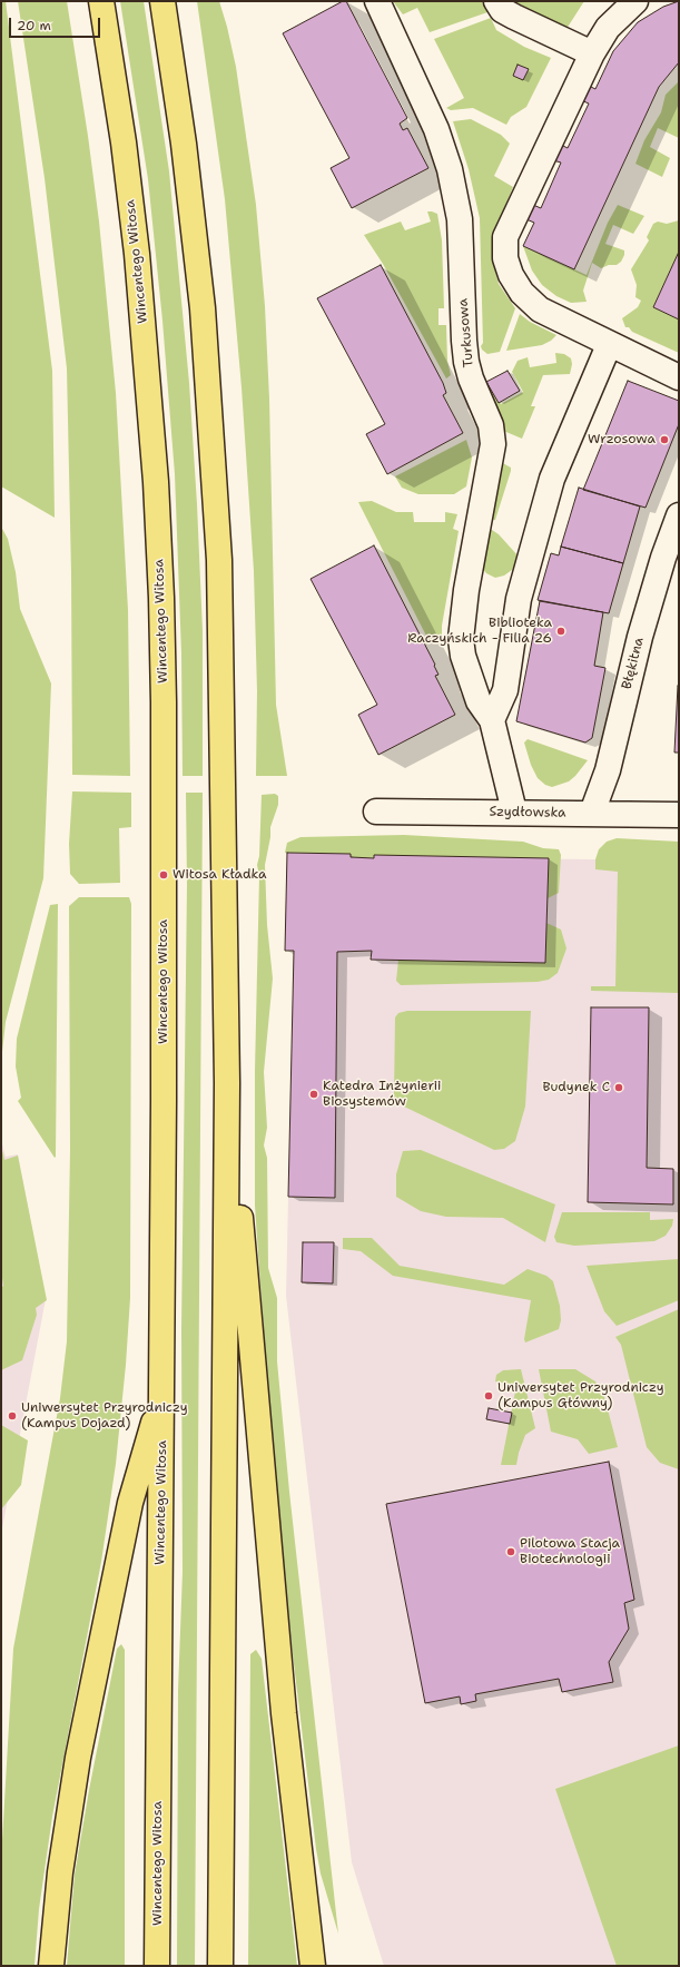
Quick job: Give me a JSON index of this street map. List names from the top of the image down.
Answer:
{
  "streets": {
    "main road": ["Wincentego Witosa"],
    "street": ["Turkusowa", "Błękitna", "Szydłowska"]
  },
  "crossings": [
    ["Turkusowa", "Szydłowska"],
    ["Błękitna", "Szydłowska"]
  ],
  "places": [
    "Wrzosowa",
    "Biblioteka Raczyńskich - Filia 26",
    "Witosa Kładka",
    "Budynek C",
    "Katedra Inżynierii Biosystemów",
    "Uniwersytet Przyrodniczy (Kampus Główny)",
    "Uniwersytet Przyrodniczy (Kampus Dojazd)",
    "Pilotowa Stacja Biotechnologii"
  ],
  "scale_bar": "20 m"
}
